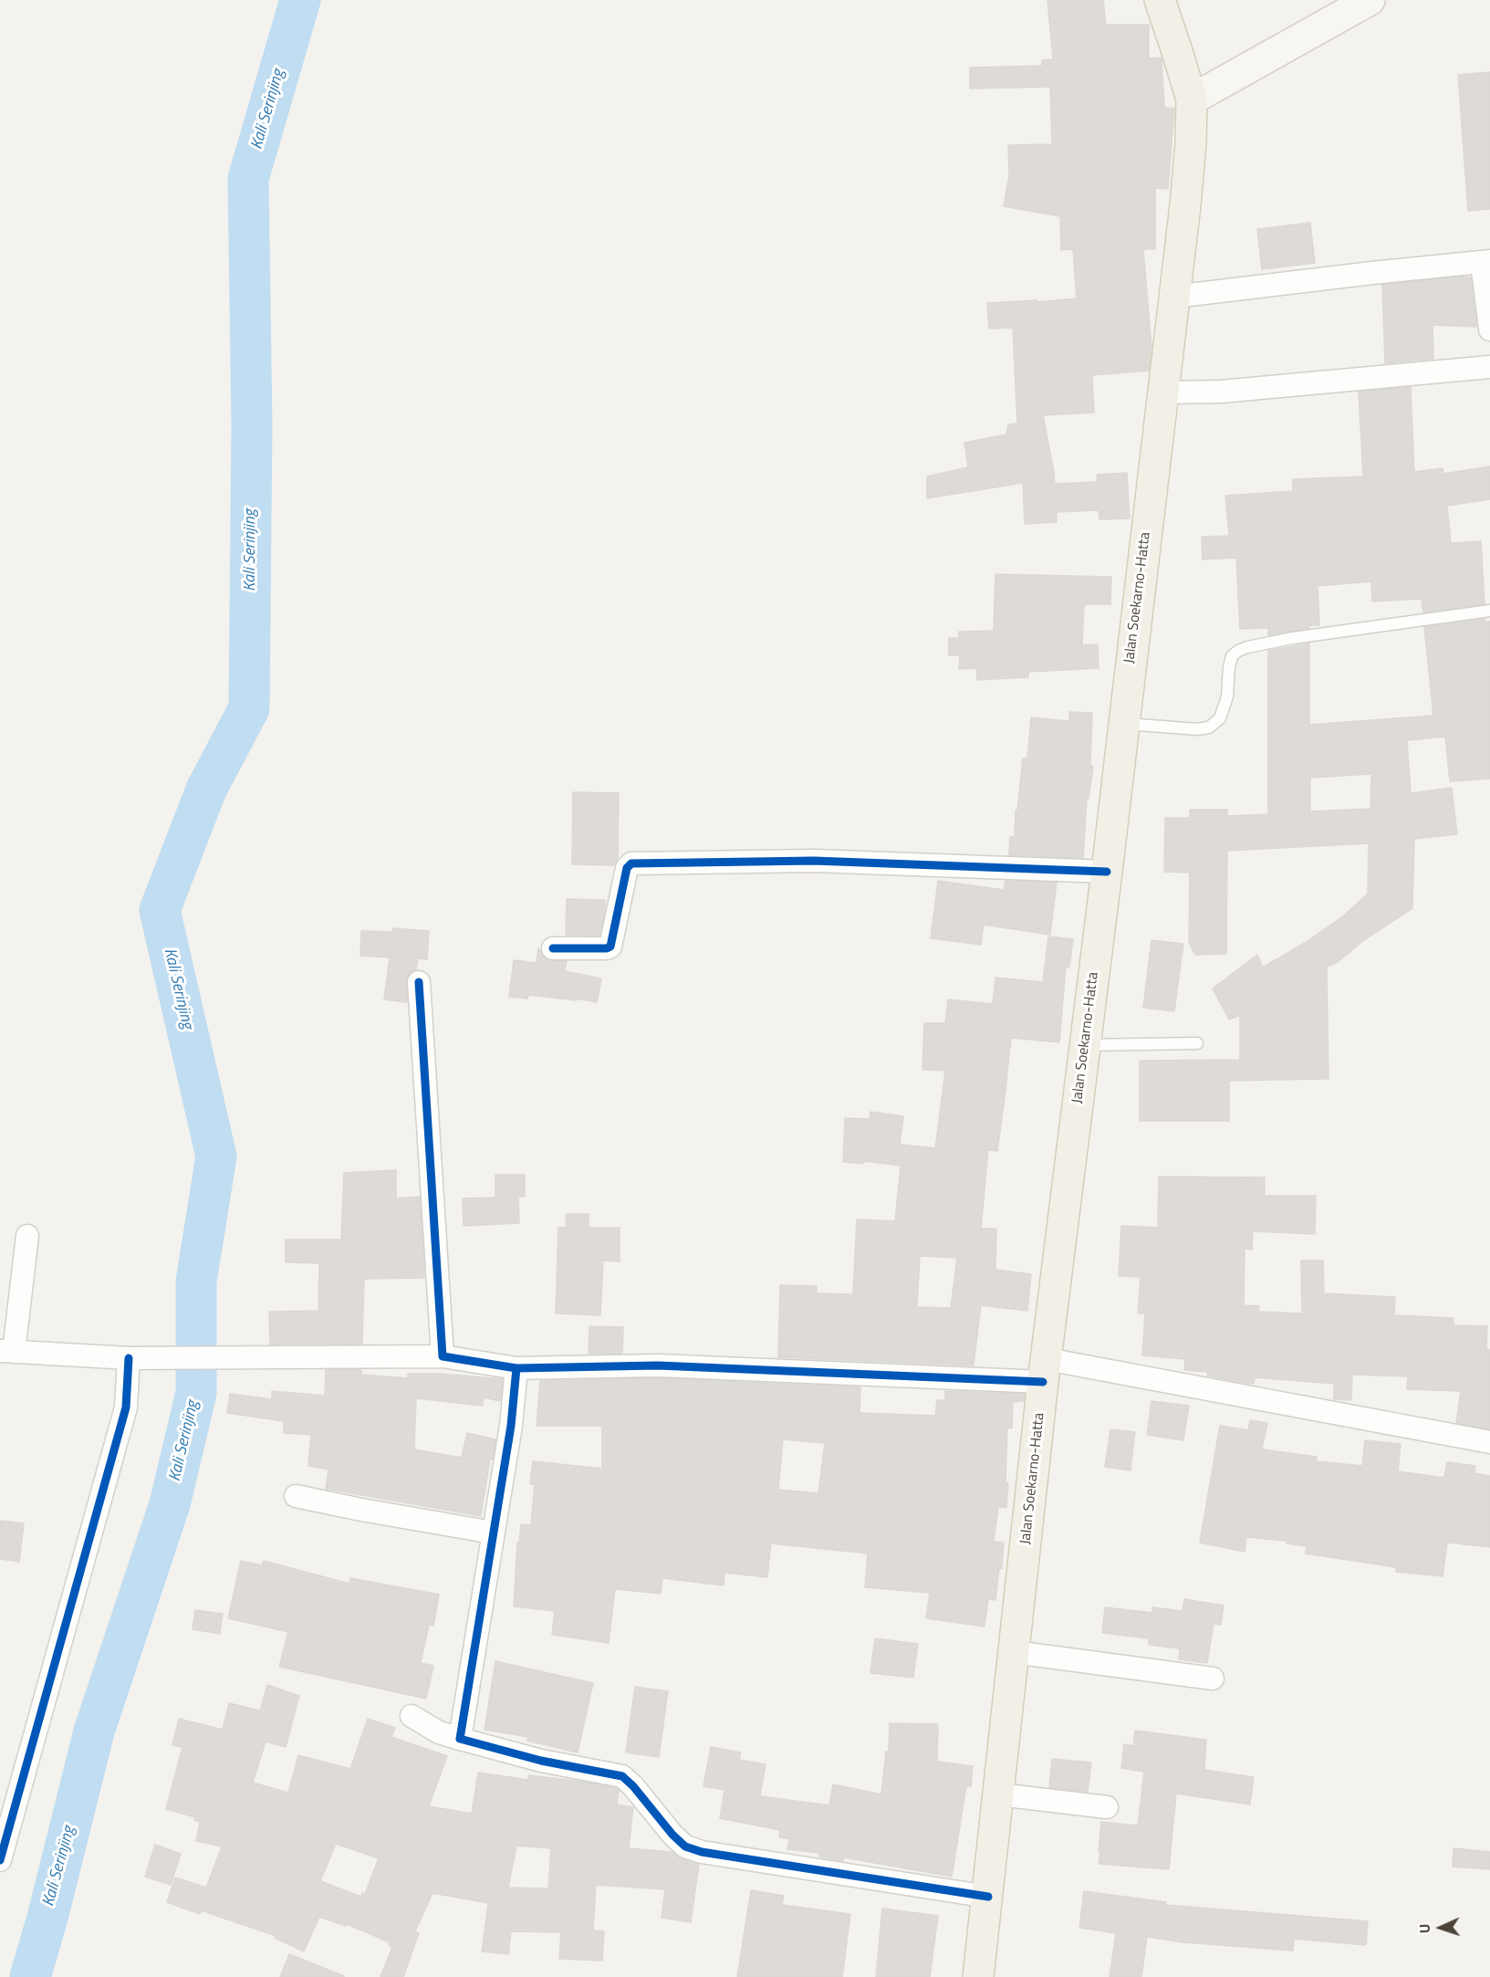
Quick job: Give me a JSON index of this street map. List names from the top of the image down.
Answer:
{
  "streets": {
    "main road": ["Jalan Soekarno-Hatta"]
  },
  "water": ["Kali Serinjing"],
  "north": "left"
}
